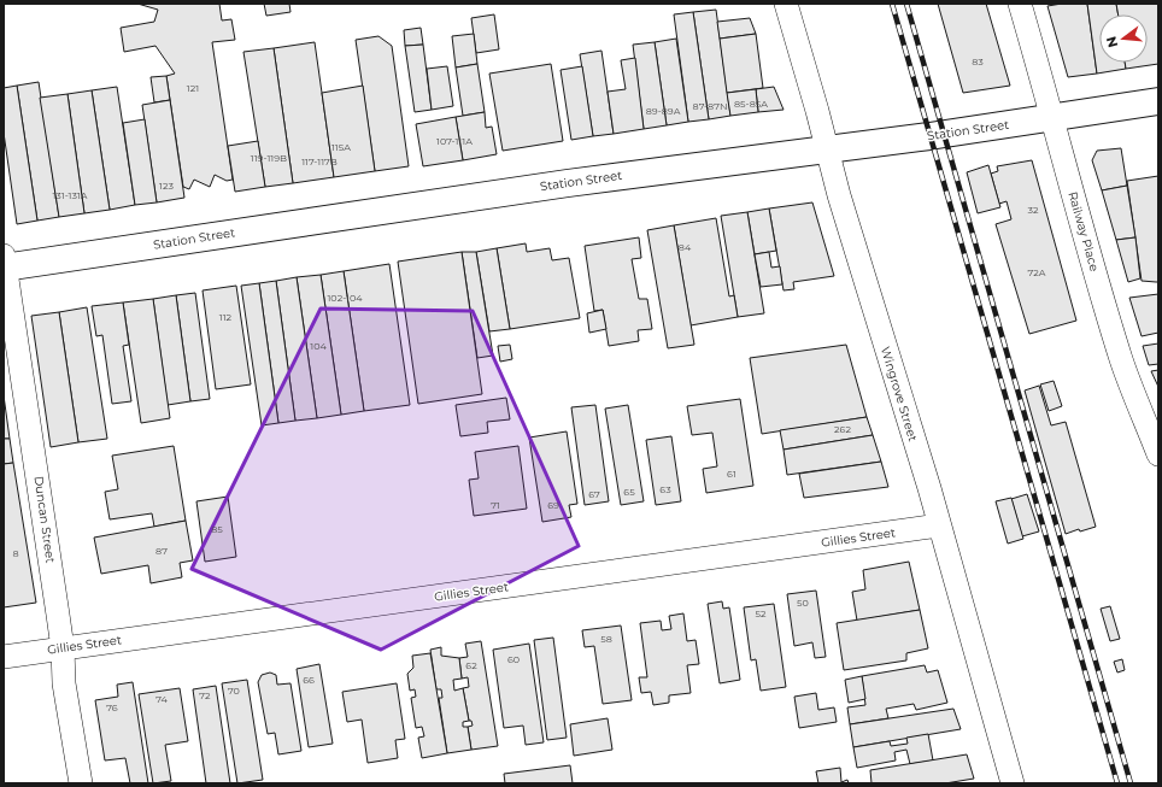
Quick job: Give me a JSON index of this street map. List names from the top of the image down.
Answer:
{
  "streets": {
    "main road": ["Station Street"],
    "street": [
      "Railway Place",
      "Wingrove Street",
      "Duncan Street",
      "Gillies Street"
    ]
  },
  "crossings": [
    ["Station Street", "Railway Place"],
    ["Station Street", "Wingrove Street"],
    ["Station Street", "Duncan Street"],
    ["Wingrove Street", "Gillies Street"],
    ["Duncan Street", "Gillies Street"]
  ],
  "house_numbers": [
    "83",
    "121",
    "85-85A",
    "87-87N",
    "89-89A",
    "107-111A",
    "115A",
    "119-119B",
    "117-117B",
    "123",
    "131-131A",
    "32",
    "84",
    "72A",
    "102-104",
    "112",
    "104",
    "262",
    "61",
    "63",
    "65",
    "67",
    "71",
    "69",
    "85",
    "87",
    "8",
    "50",
    "52",
    "58",
    "60",
    "62",
    "66",
    "70",
    "72",
    "74",
    "76"
  ],
  "north": "left"
}
